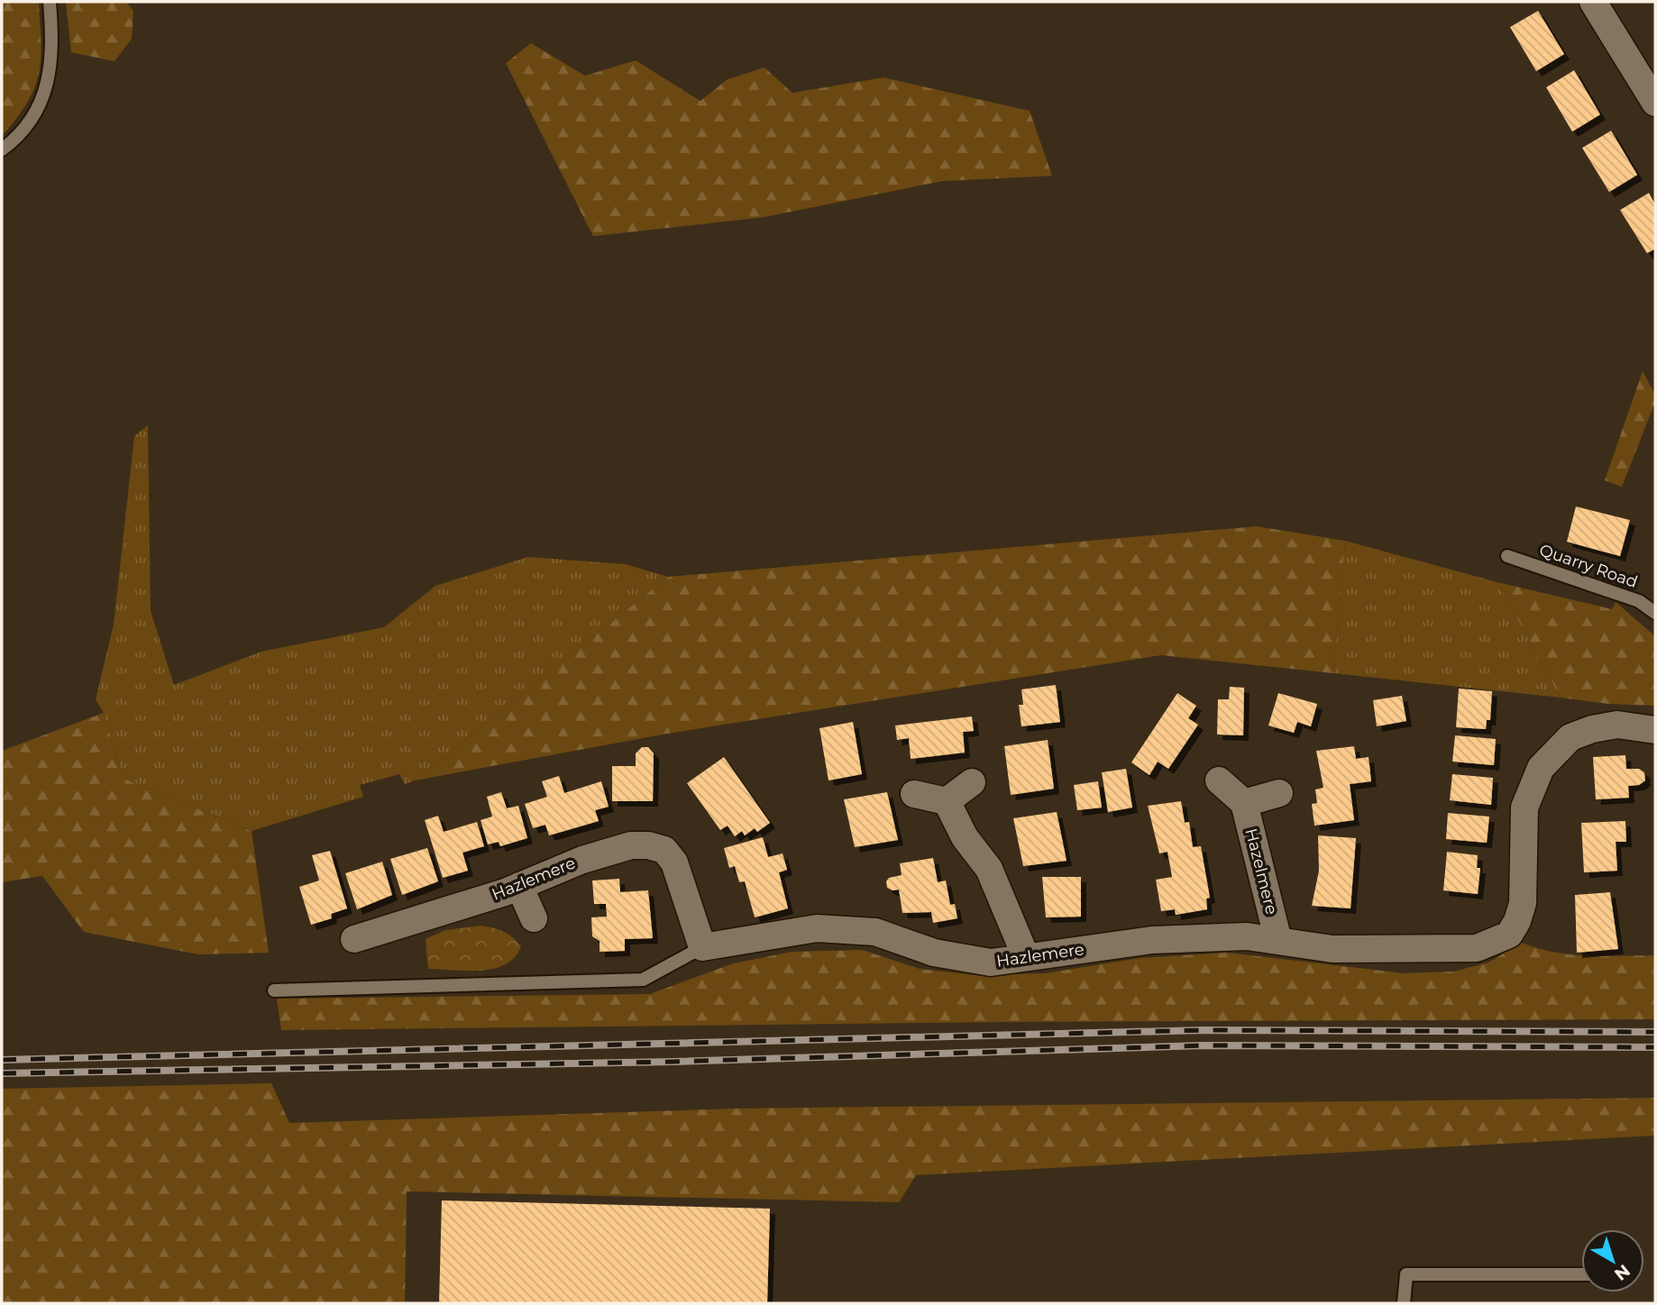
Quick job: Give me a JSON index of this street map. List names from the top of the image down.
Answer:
{
  "streets": {
    "street": ["Hazelmere", "Hazlemere"],
    "lane": ["Quarry Road"]
  },
  "crossings": [
    ["Hazelmere", "Hazlemere"]
  ],
  "north": "bottom right"
}
